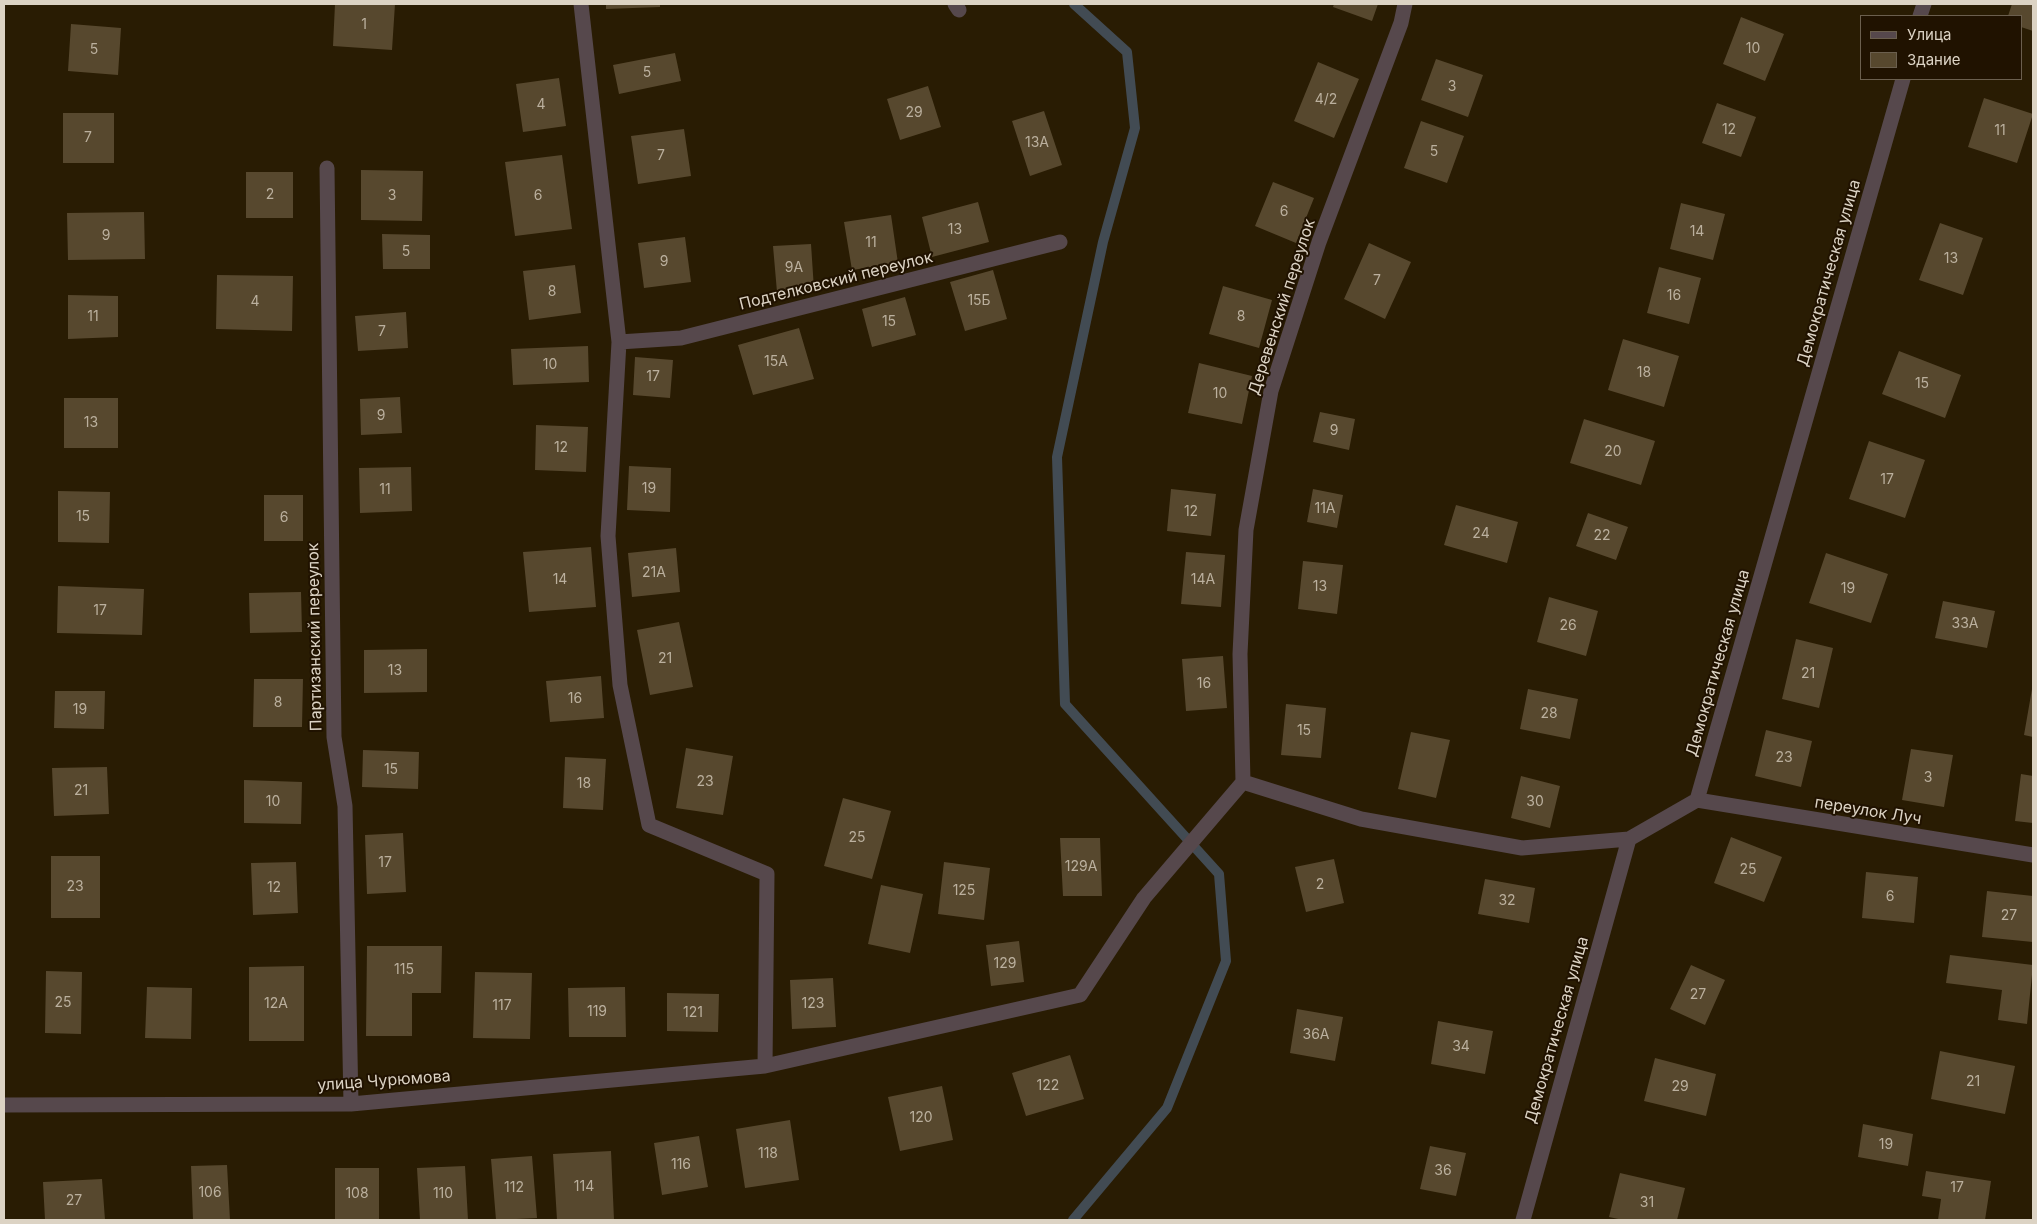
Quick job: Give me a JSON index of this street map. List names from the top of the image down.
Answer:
{
  "streets": {
    "street": [
      "Демократическая улица",
      "Подтелковский переулок",
      "Деревенский переулок",
      "Партизанский переулок",
      "переулок Луч",
      "улица Чурюмова"
    ]
  },
  "crossings": [
    ["Демократическая улица", "переулок Луч"],
    ["Деревенский переулок", "улица Чурюмова"],
    ["Партизанский переулок", "улица Чурюмова"]
  ],
  "house_numbers": [
    "1",
    "10",
    "5",
    "5",
    "3",
    "4/2",
    "4",
    "29",
    "12",
    "11",
    "7",
    "13А",
    "5",
    "7",
    "2",
    "3",
    "6",
    "6",
    "13",
    "14",
    "9",
    "11",
    "5",
    "13",
    "9",
    "9А",
    "7",
    "8",
    "16",
    "15Б",
    "4",
    "11",
    "8",
    "15",
    "7",
    "15А",
    "10",
    "18",
    "17",
    "15",
    "10",
    "9",
    "13",
    "9",
    "12",
    "20",
    "17",
    "19",
    "11",
    "11А",
    "12",
    "15",
    "6",
    "24",
    "22",
    "21А",
    "14",
    "14А",
    "13",
    "19",
    "17",
    "33А",
    "26",
    "21",
    "13",
    "21",
    "16",
    "16",
    "8",
    "19",
    "28",
    "15",
    "23",
    "15",
    "3",
    "23",
    "18",
    "21",
    "10",
    "30",
    "25",
    "17",
    "129А",
    "25",
    "2",
    "23",
    "12",
    "125",
    "6",
    "32",
    "27",
    "129",
    "115",
    "27",
    "25",
    "12А",
    "123",
    "117",
    "119",
    "121",
    "36А",
    "34",
    "21",
    "122",
    "29",
    "120",
    "19",
    "118",
    "116",
    "36",
    "114",
    "112",
    "17",
    "106",
    "108",
    "110",
    "27",
    "31"
  ],
  "legend": ["Улица", "Здание"]
}
